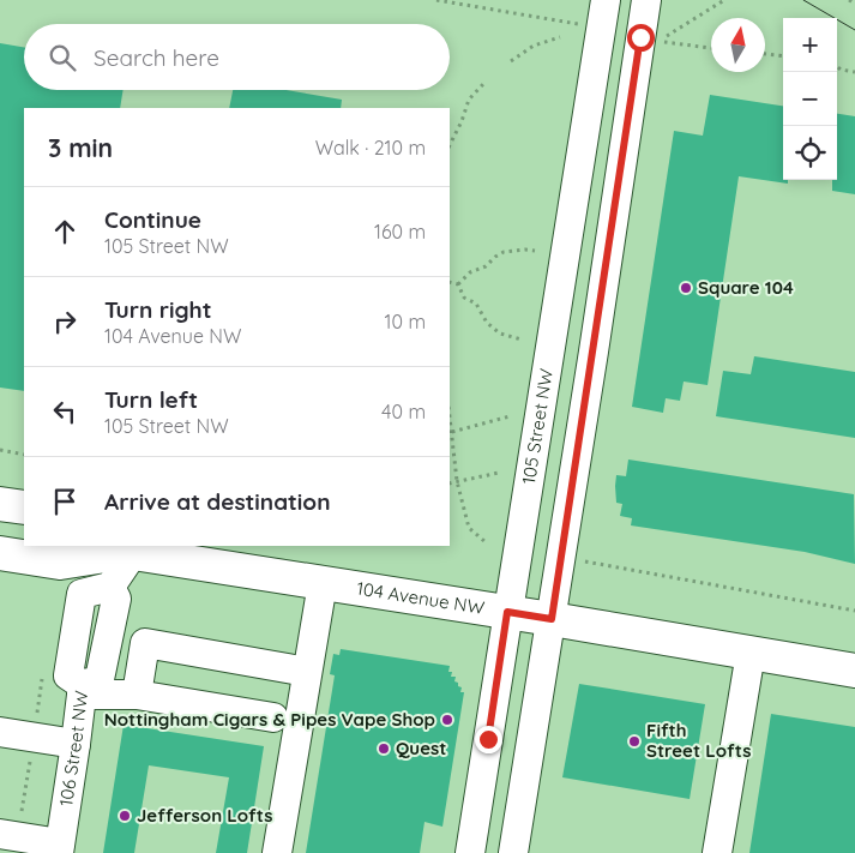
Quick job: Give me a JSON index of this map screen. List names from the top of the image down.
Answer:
{
  "streets": {
    "main road": ["104 Avenue NW"],
    "street": ["105 Street NW", "106 Street NW"]
  },
  "crossings": [
    ["105 Street NW", "104 Avenue NW"],
    ["104 Avenue NW", "106 Street NW"]
  ],
  "places": [
    "Square 104",
    "Nottingham Cigars & Pipes Vape Shop",
    "Fifth Street Lofts",
    "Quest",
    "Jefferson Lofts"
  ],
  "north": "top",
  "page": {
    "map_buttons": ["+", "−"],
    "search": "Search here",
    "heading": ["3 min", "Walk · 210 m"],
    "list": [
      ["Continue", "105 Street NW", "160 m"],
      ["Turn right", "104 Avenue NW", "10 m"],
      ["Turn left", "105 Street NW", "40 m"],
      "Arrive at destination"
    ]
  }
}
